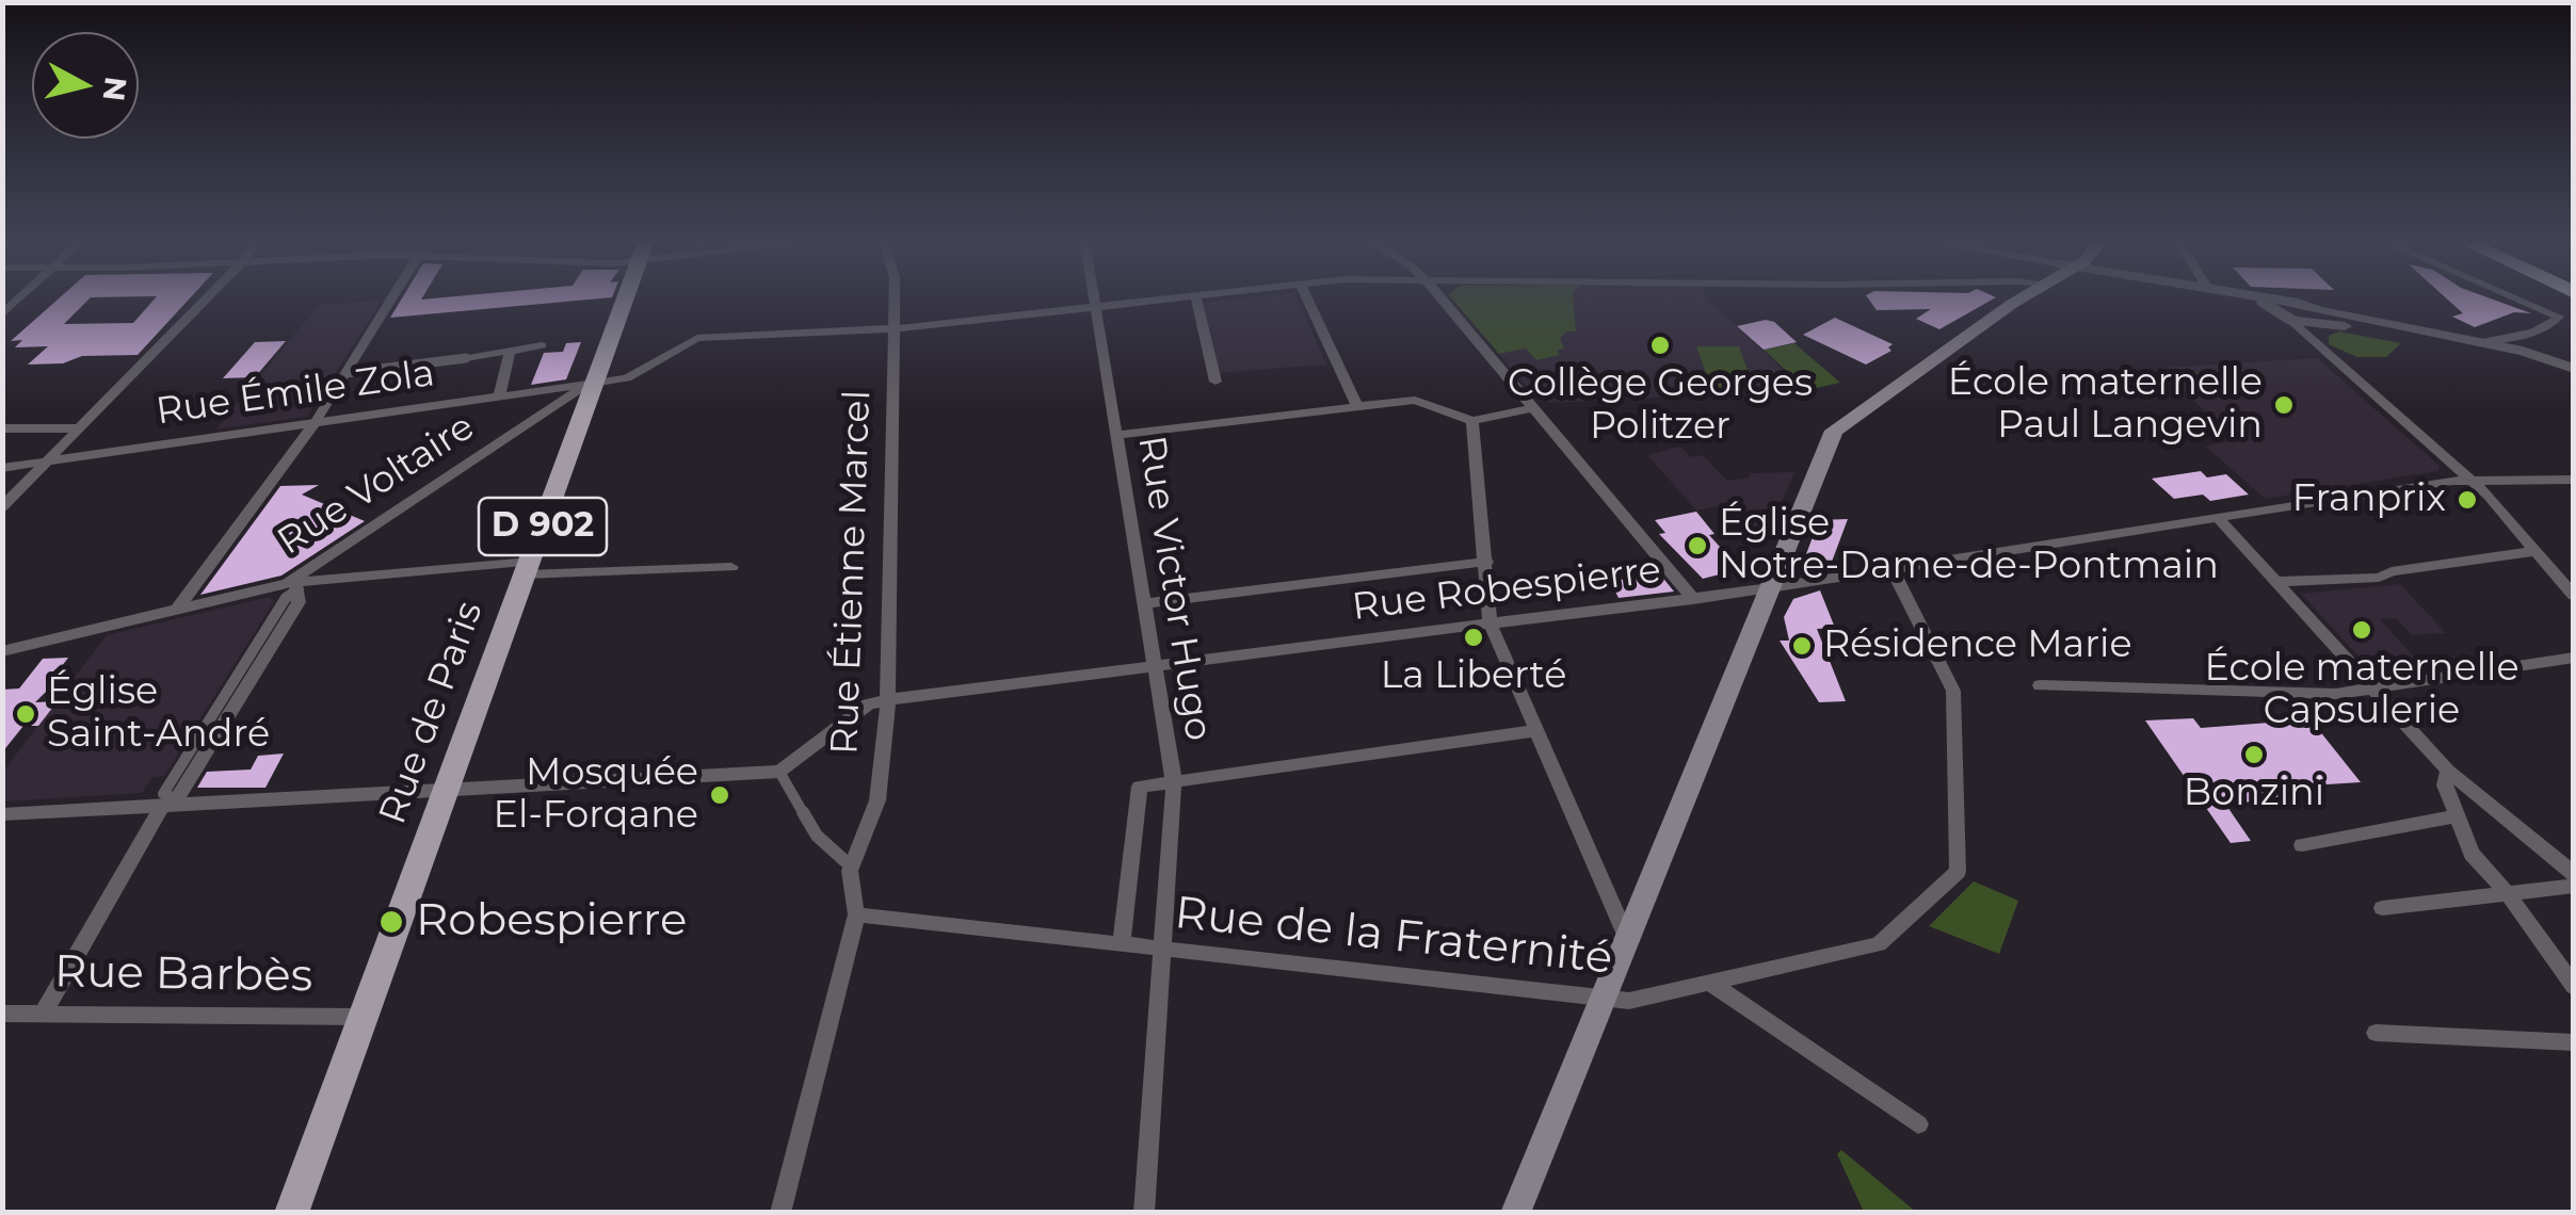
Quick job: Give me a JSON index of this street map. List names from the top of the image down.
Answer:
{
  "streets": {
    "main road": ["D 902", "Rue de Paris"],
    "street": [
      "Rue Émile Zola",
      "Rue Voltaire",
      "Rue Étienne Marcel",
      "Rue Victor Hugo",
      "Rue Robespierre",
      "Rue de la Fraternité",
      "Rue Barbès"
    ]
  },
  "crossings": [
    ["Rue Émile Zola", "Rue Voltaire"],
    ["Rue Émile Zola", "Rue de Paris"],
    ["Rue Voltaire", "Rue de Paris"],
    ["Rue Étienne Marcel", "Rue Robespierre"],
    ["Rue Victor Hugo", "Rue Robespierre"],
    ["Rue Victor Hugo", "Rue de la Fraternité"],
    ["Rue Robespierre", "Rue de la Fraternité"],
    ["Rue de Paris", "Rue Barbès"]
  ],
  "places": [
    "Collège Georges Politzer",
    "École maternelle Paul Langevin",
    "Franprix",
    "Église Notre-Dame-de-Pontmain",
    "École maternelle Capsulerie",
    "La Liberté",
    "Résidence Marie",
    "Église Saint-André",
    "Bonzini",
    "Mosquée El-Forqane",
    "Robespierre"
  ],
  "north": "right"
}
